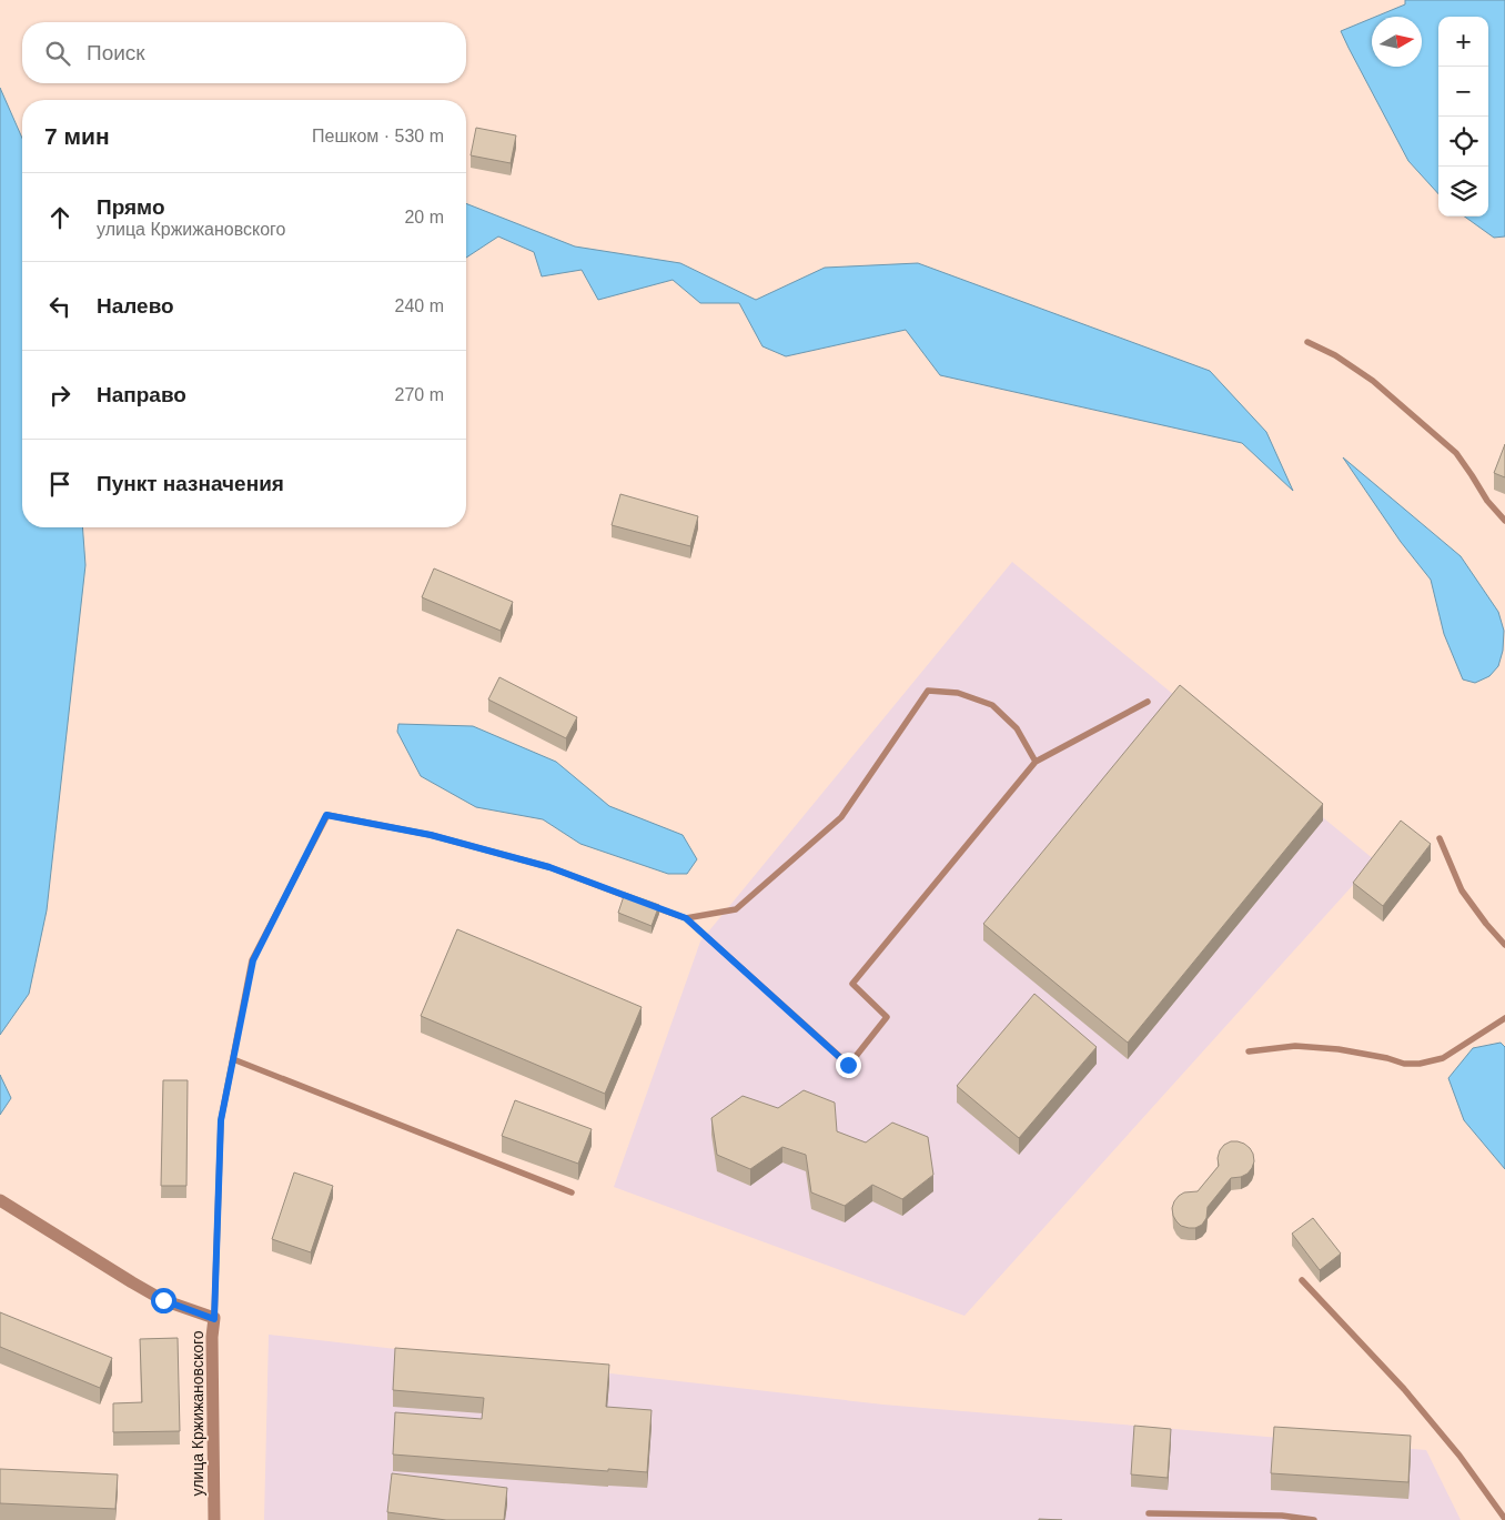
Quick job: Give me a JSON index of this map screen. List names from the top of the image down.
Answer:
{
  "streets": {
    "street": ["улица Кржижановского"]
  },
  "north": "right",
  "page": {
    "map_buttons": ["+", "−"],
    "search": "Поиск",
    "heading": ["7 мин", "Пешком · 530 m"],
    "list": [
      ["Прямо", "улица Кржижановского", "20 m"],
      ["Налево", "240 m"],
      ["Направо", "270 m"],
      "Пункт назначения"
    ]
  }
}
